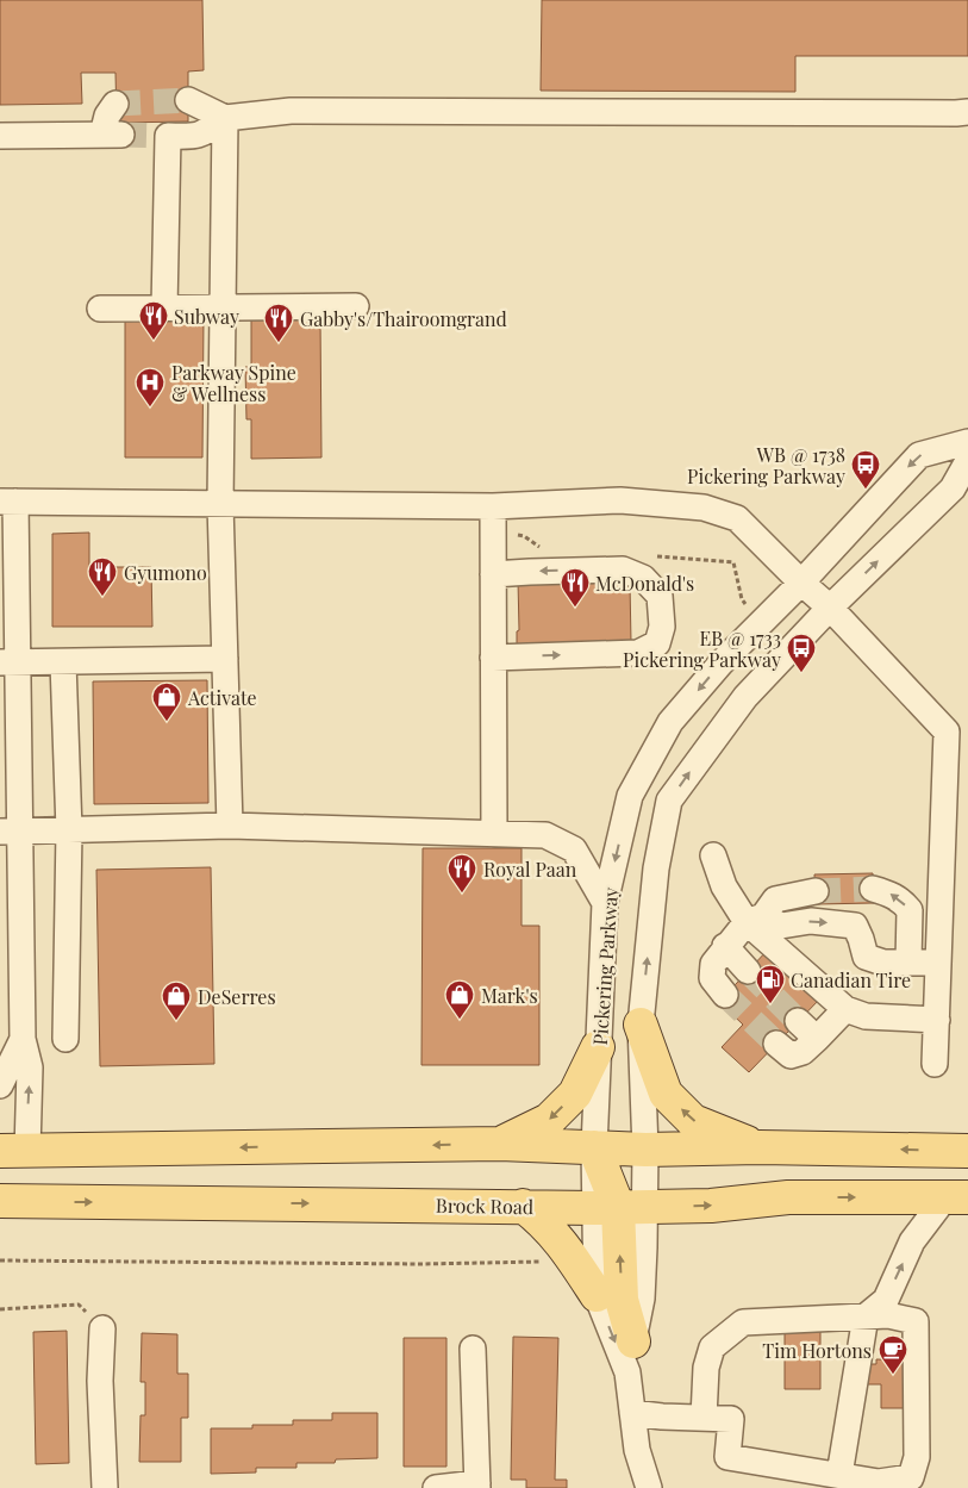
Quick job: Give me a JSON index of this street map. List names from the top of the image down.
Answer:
{
  "streets": {
    "main road": ["Brock Road"],
    "street": ["Pickering Parkway"]
  },
  "crossings": [
    ["Pickering Parkway", "Brock Road"]
  ],
  "places": {
    "restaurant": [
      "Subway",
      "Gabby's/Thairoomgrand",
      "Gyumono",
      "McDonald's",
      "Royal Paan"
    ],
    "hospital": ["Parkway Spine & Wellness"],
    "bus stop": ["WB @ 1738 Pickering Parkway", "EB @ 1733 Pickering Parkway"],
    "shop": ["Activate", "Mark's", "DeSerres"],
    "fuel station": ["Canadian Tire"],
    "cafe": ["Tim Hortons"]
  }
}
